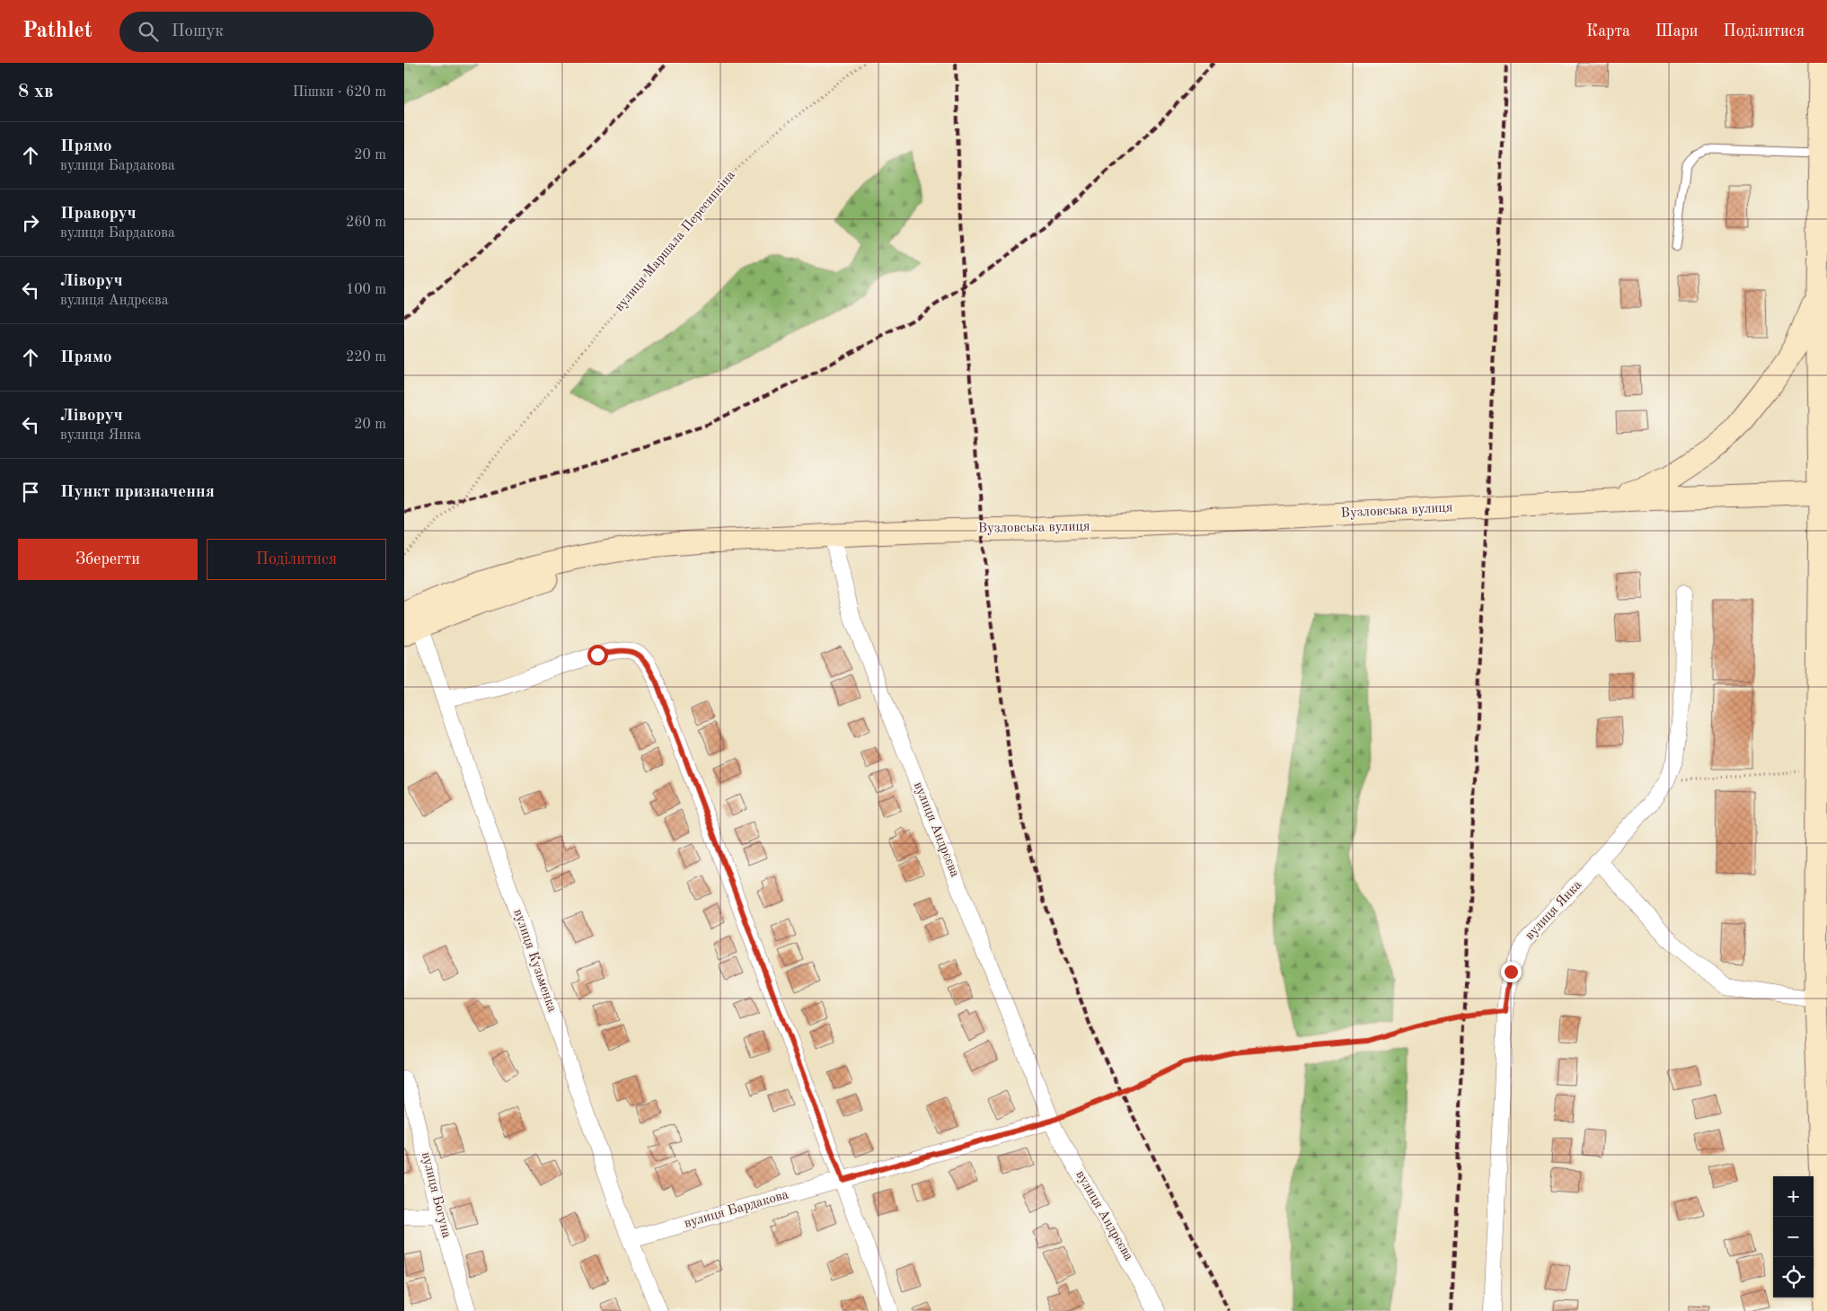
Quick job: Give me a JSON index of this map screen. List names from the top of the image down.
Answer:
{
  "streets": {
    "main road": ["Вузловська вулиця"],
    "street": [
      "вулиця Андрєєва",
      "вулиця Янка",
      "вулиця Кузьменка",
      "вулиця Богуна",
      "вулиця Бардакова"
    ],
    "path": ["вулиця Маршала Пересипкіна"]
  },
  "crossings": [
    ["Вузловська вулиця", "вулиця Андрєєва"],
    ["вулиця Кузьменка", "вулиця Бардакова"]
  ],
  "page": {
    "header": "Pathlet",
    "search": "Пошук",
    "nav": ["Карта", "Шари", "Поділитися"],
    "heading": ["8 хв", "Пішки · 620 m"],
    "list": [
      ["Прямо", "вулиця Бардакова", "20 m"],
      ["Праворуч", "вулиця Бардакова", "260 m"],
      ["Ліворуч", "вулиця Андрєєва", "100 m"],
      ["Прямо", "220 m"],
      ["Ліворуч", "вулиця Янка", "20 m"],
      "Пункт призначення"
    ],
    "buttons": ["Зберегти", "Поділитися"],
    "map_buttons": ["+", "−"]
  }
}
